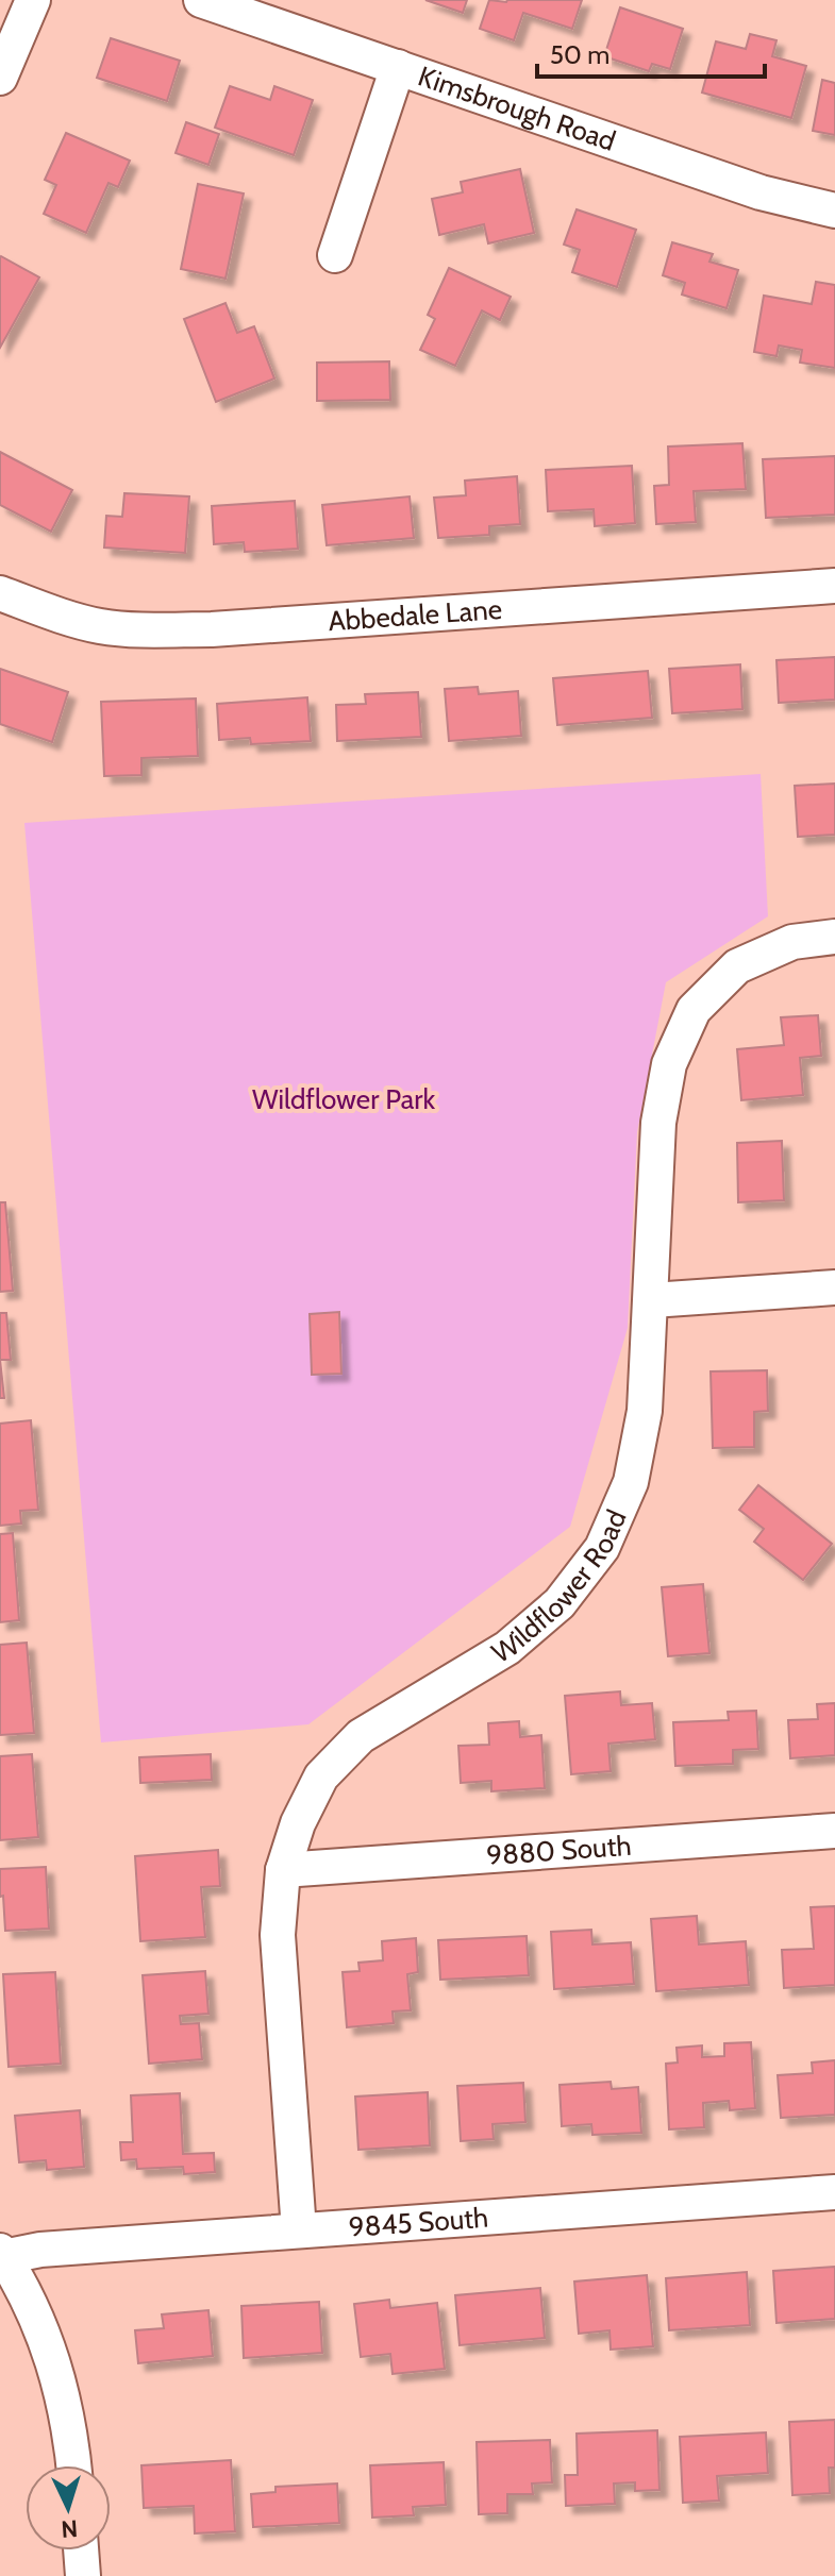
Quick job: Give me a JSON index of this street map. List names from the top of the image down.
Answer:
{
  "streets": {
    "street": [
      "Kimsbrough Road",
      "Abbedale Lane",
      "Wildflower Road",
      "9880 South",
      "9845 South"
    ]
  },
  "crossings": [
    ["Wildflower Road", "9880 South"],
    ["Wildflower Road", "9845 South"]
  ],
  "parks": ["Wildflower Park"],
  "scale_bar": "50 m",
  "north": "bottom"
}
